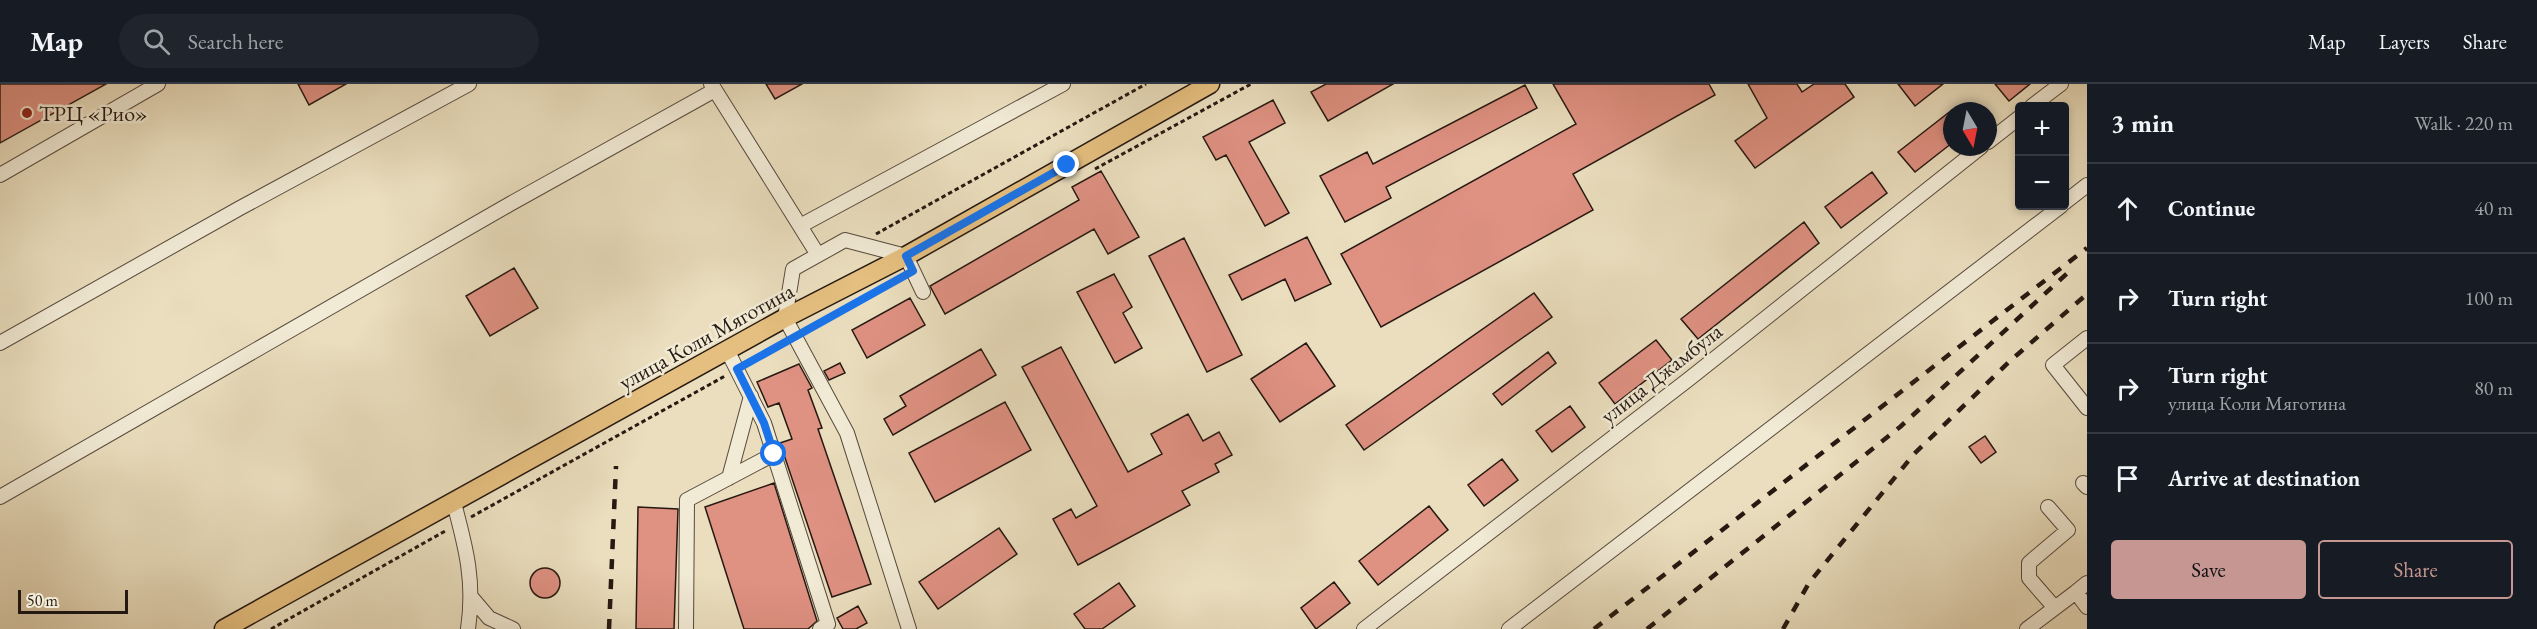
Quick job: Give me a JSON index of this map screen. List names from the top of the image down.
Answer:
{
  "streets": {
    "main road": ["улица Коли Мяготина"],
    "street": ["улица Джамбула"]
  },
  "places": ["ТРЦ «Рио»"],
  "scale_bar": "50 m",
  "north": "bottom",
  "page": {
    "header": "Map",
    "search": "Search here",
    "nav": ["Map", "Layers", "Share"],
    "heading": ["3 min", "Walk · 220 m"],
    "map_buttons": ["+", "−"],
    "list": [
      ["Continue", "40 m"],
      ["Turn right", "100 m"],
      ["Turn right", "улица Коли Мяготина", "80 m"],
      "Arrive at destination"
    ],
    "buttons": ["Save", "Share"],
    "scale": "50 m"
  }
}
